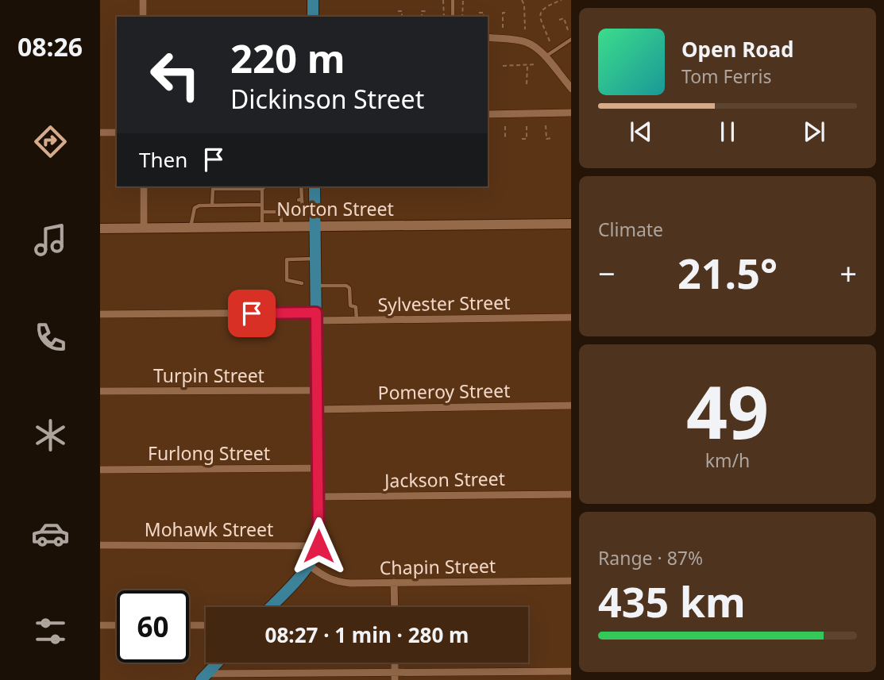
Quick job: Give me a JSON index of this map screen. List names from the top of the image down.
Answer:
{
  "streets": {
    "main road": ["Norton Street"],
    "street": [
      "Sylvester Street",
      "Turpin Street",
      "Pomeroy Street",
      "Furlong Street",
      "Jackson Street",
      "Mohawk Street",
      "Chapin Street"
    ]
  },
  "page": {
    "tabs": "08:26",
    "turn": ["220 m", "Dickinson Street"],
    "song": ["Open Road", "Tom Ferris"],
    "then": "Then",
    "tile": [
      "Climate",
      ["49", "km/h"],
      ["Range · 87%", "435 km"]
    ],
    "heat": ["−", "21.5°", "+"],
    "limit": "60",
    "trip": "08:27 · 1 min · 280 m"
  }
}
